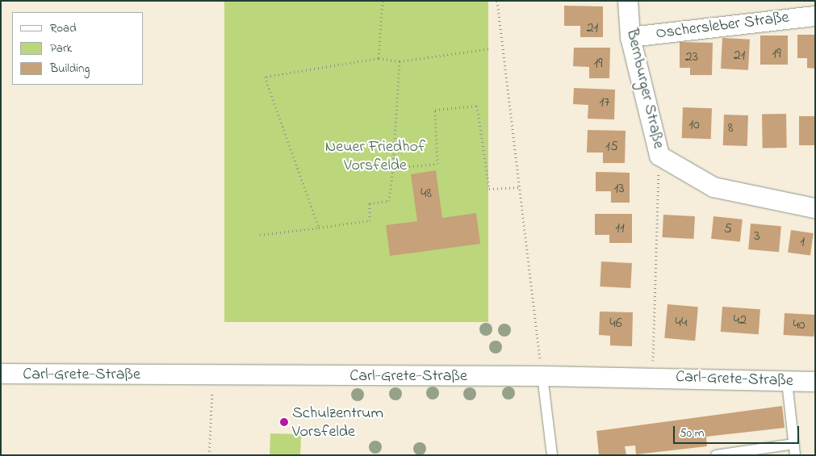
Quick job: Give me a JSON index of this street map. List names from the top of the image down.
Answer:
{
  "streets": {
    "street": ["Oschersleber Straße", "Bernburger Straße", "Carl-Grete-Straße"]
  },
  "crossings": [
    ["Oschersleber Straße", "Bernburger Straße"]
  ],
  "parks": ["Neuer Friedhof Vorsfelde"],
  "places": ["Schulzentrum Vorsfelde"],
  "house_numbers": [
    "21",
    "19",
    "21",
    "23",
    "19",
    "17",
    "10",
    "8",
    "15",
    "13",
    "48",
    "11",
    "5",
    "3",
    "1",
    "42",
    "44",
    "46",
    "40"
  ],
  "legend": ["Road", "Park", "Building"],
  "scale_bar": "50 m"
}
